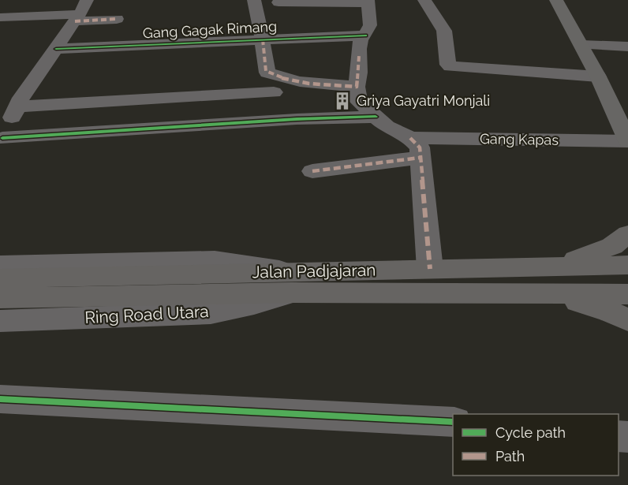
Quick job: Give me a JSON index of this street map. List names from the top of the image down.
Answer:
{
  "streets": {
    "highway": ["Jalan Padjajaran"],
    "street": ["Gang Gagak Rimang", "Gang Kapas", "Ring Road Utara"]
  },
  "crossings": [
    ["Jalan Padjajaran", "Ring Road Utara"]
  ],
  "places": {
    "building": ["Griya Gayatri Monjali"]
  },
  "legend": ["Cycle path", "Path"]
}
